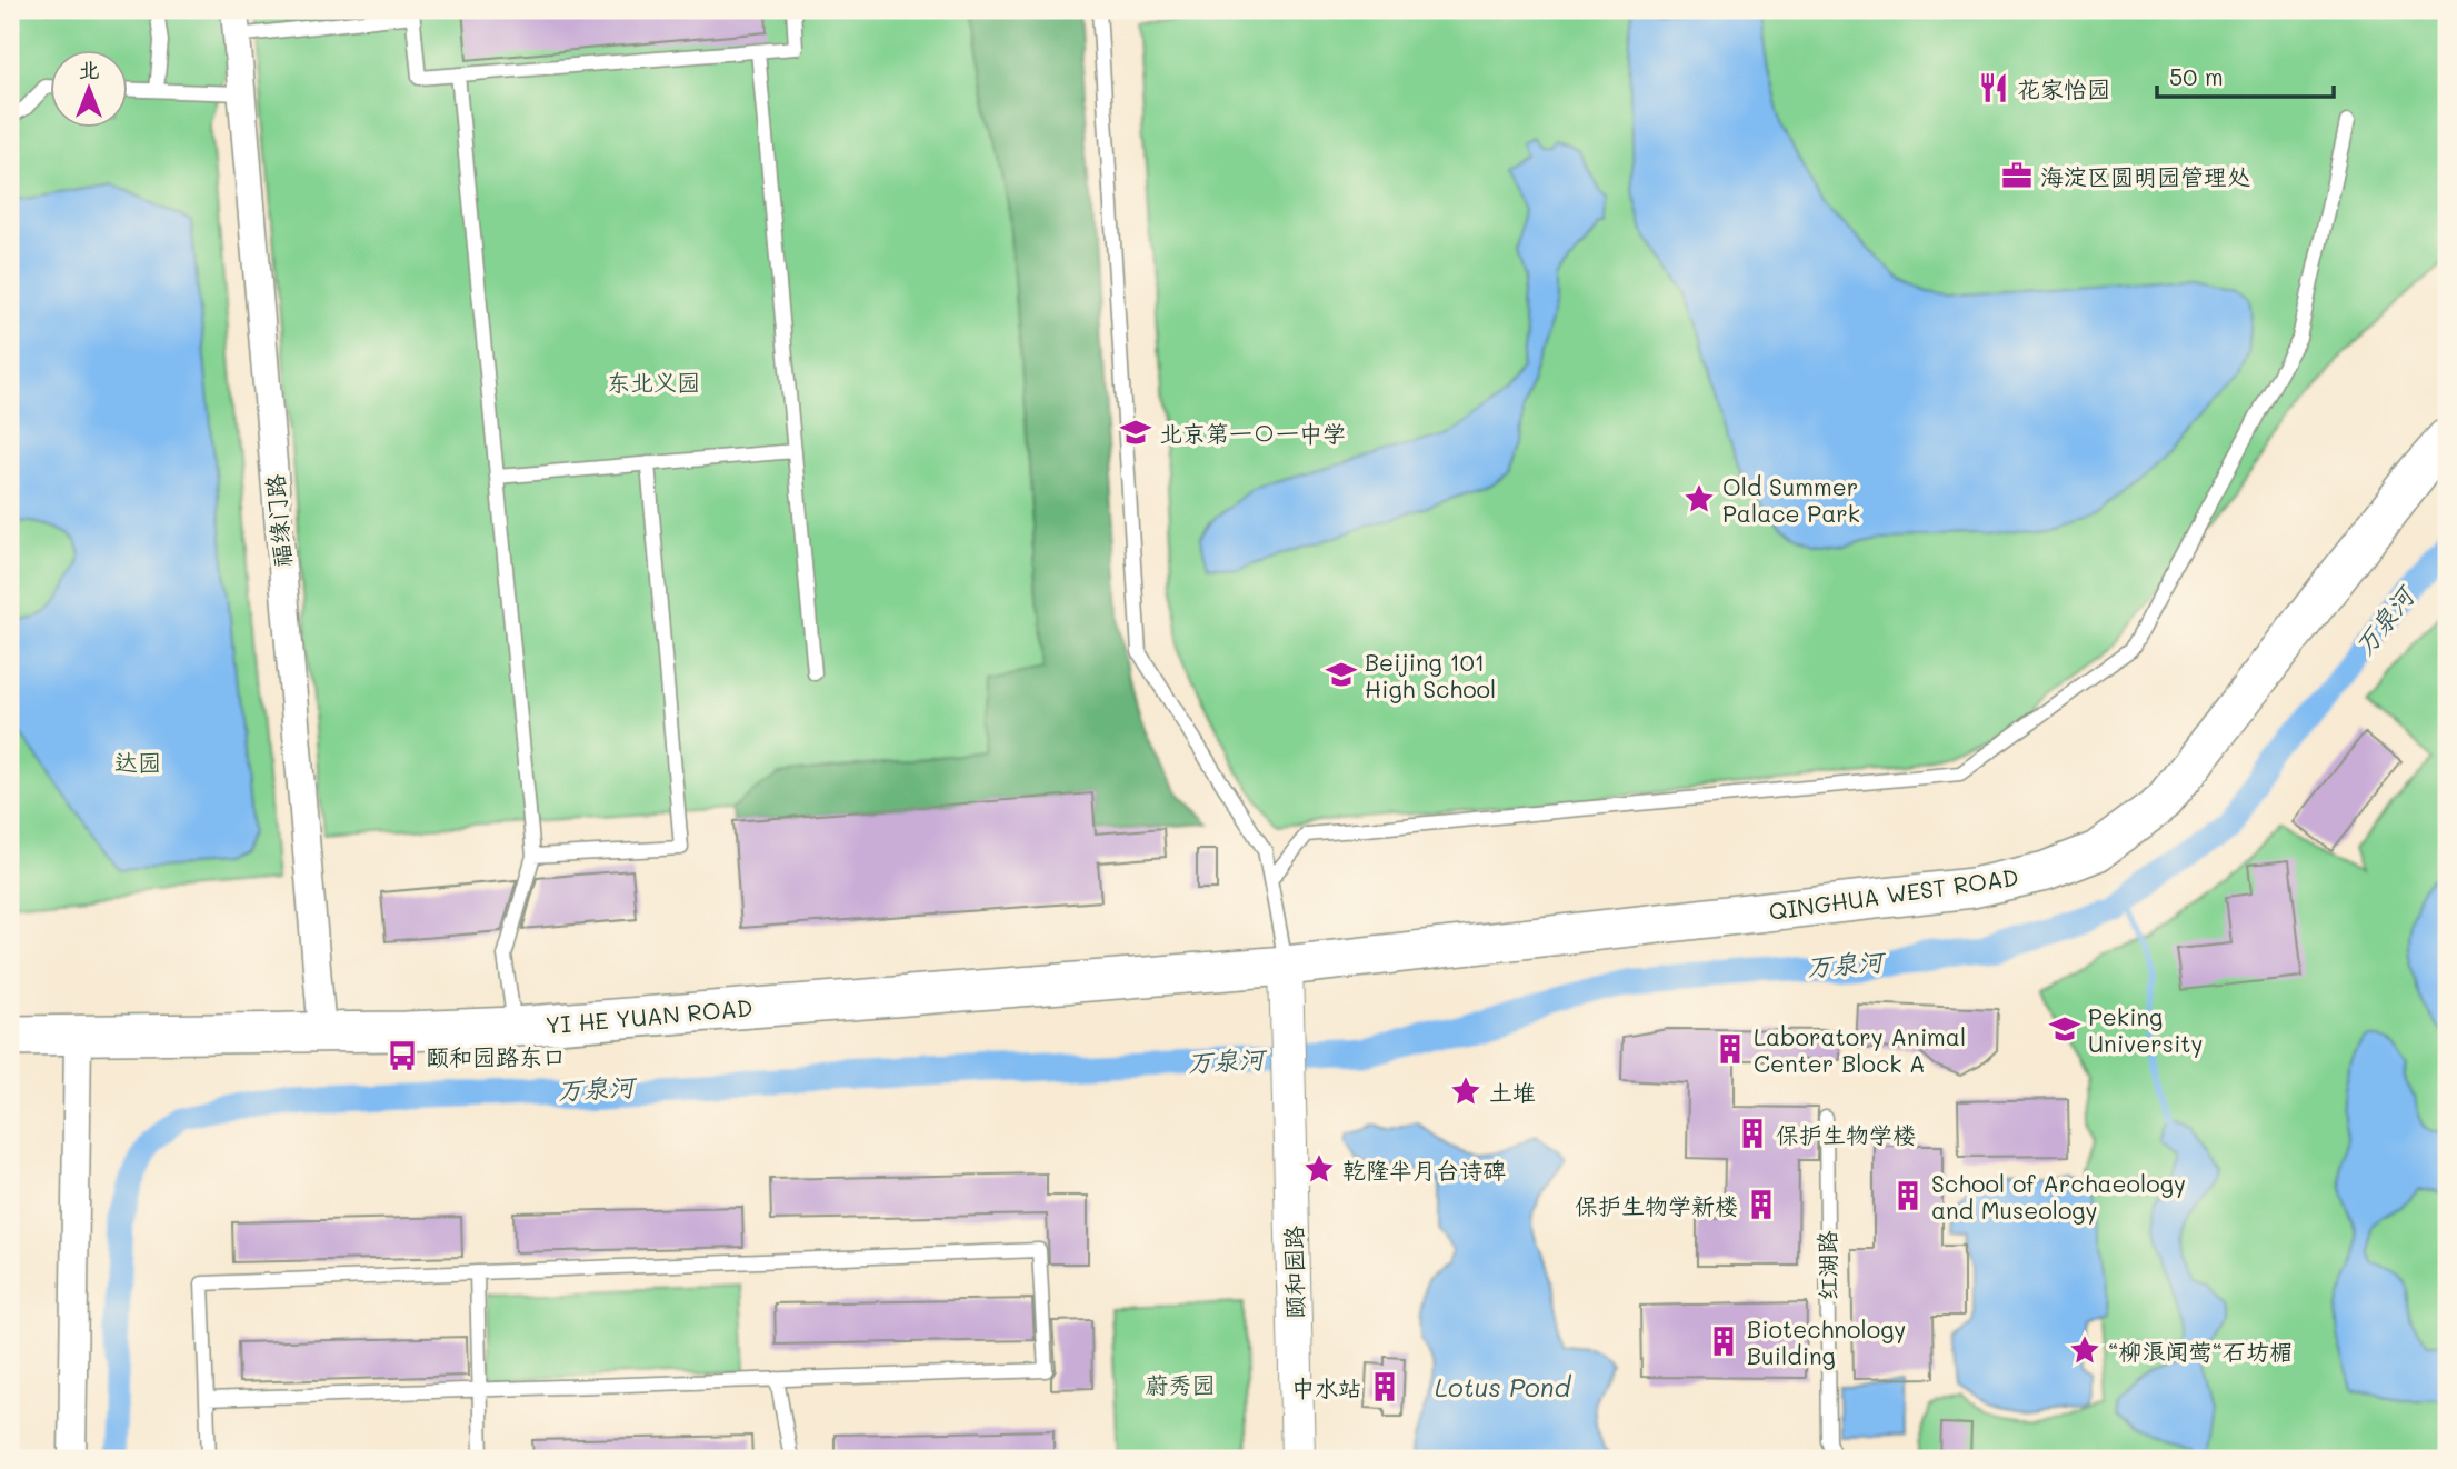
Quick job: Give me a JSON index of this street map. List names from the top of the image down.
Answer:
{
  "streets": {
    "main road": ["QINGHUA WEST ROAD", "YI HE YUAN ROAD"],
    "street": ["福缘门路", "颐和园路"],
    "lane": ["红湖路"]
  },
  "crossings": [
    ["福缘门路", "YI HE YUAN ROAD"],
    ["QINGHUA WEST ROAD", "YI HE YUAN ROAD"],
    ["QINGHUA WEST ROAD", "颐和园路"],
    ["YI HE YUAN ROAD", "颐和园路"]
  ],
  "water": ["万泉河", "Lotus Pond"],
  "parks": ["东北义园", "达园", "蔚秀园"],
  "places": {
    "restaurant": ["花家怡园"],
    "office": ["海淀区圆明园管理处"],
    "school or university": ["北京第一〇一中学", "Beijing 101 High School", "Peking University"],
    "place": [
      "Old Summer Palace Park",
      "土堆",
      "乾隆半月台诗碑",
      "“柳浪闻莺“石坊楣"
    ],
    "building": [
      "Laboratory Animal Center Block A",
      "保护生物学楼",
      "School of Archaeology and Museology",
      "保护生物学新楼",
      "Biotechnology Building",
      "中水站"
    ],
    "bus stop": ["颐和园路东口"]
  },
  "scale_bar": "50 m",
  "north": "top"
}
